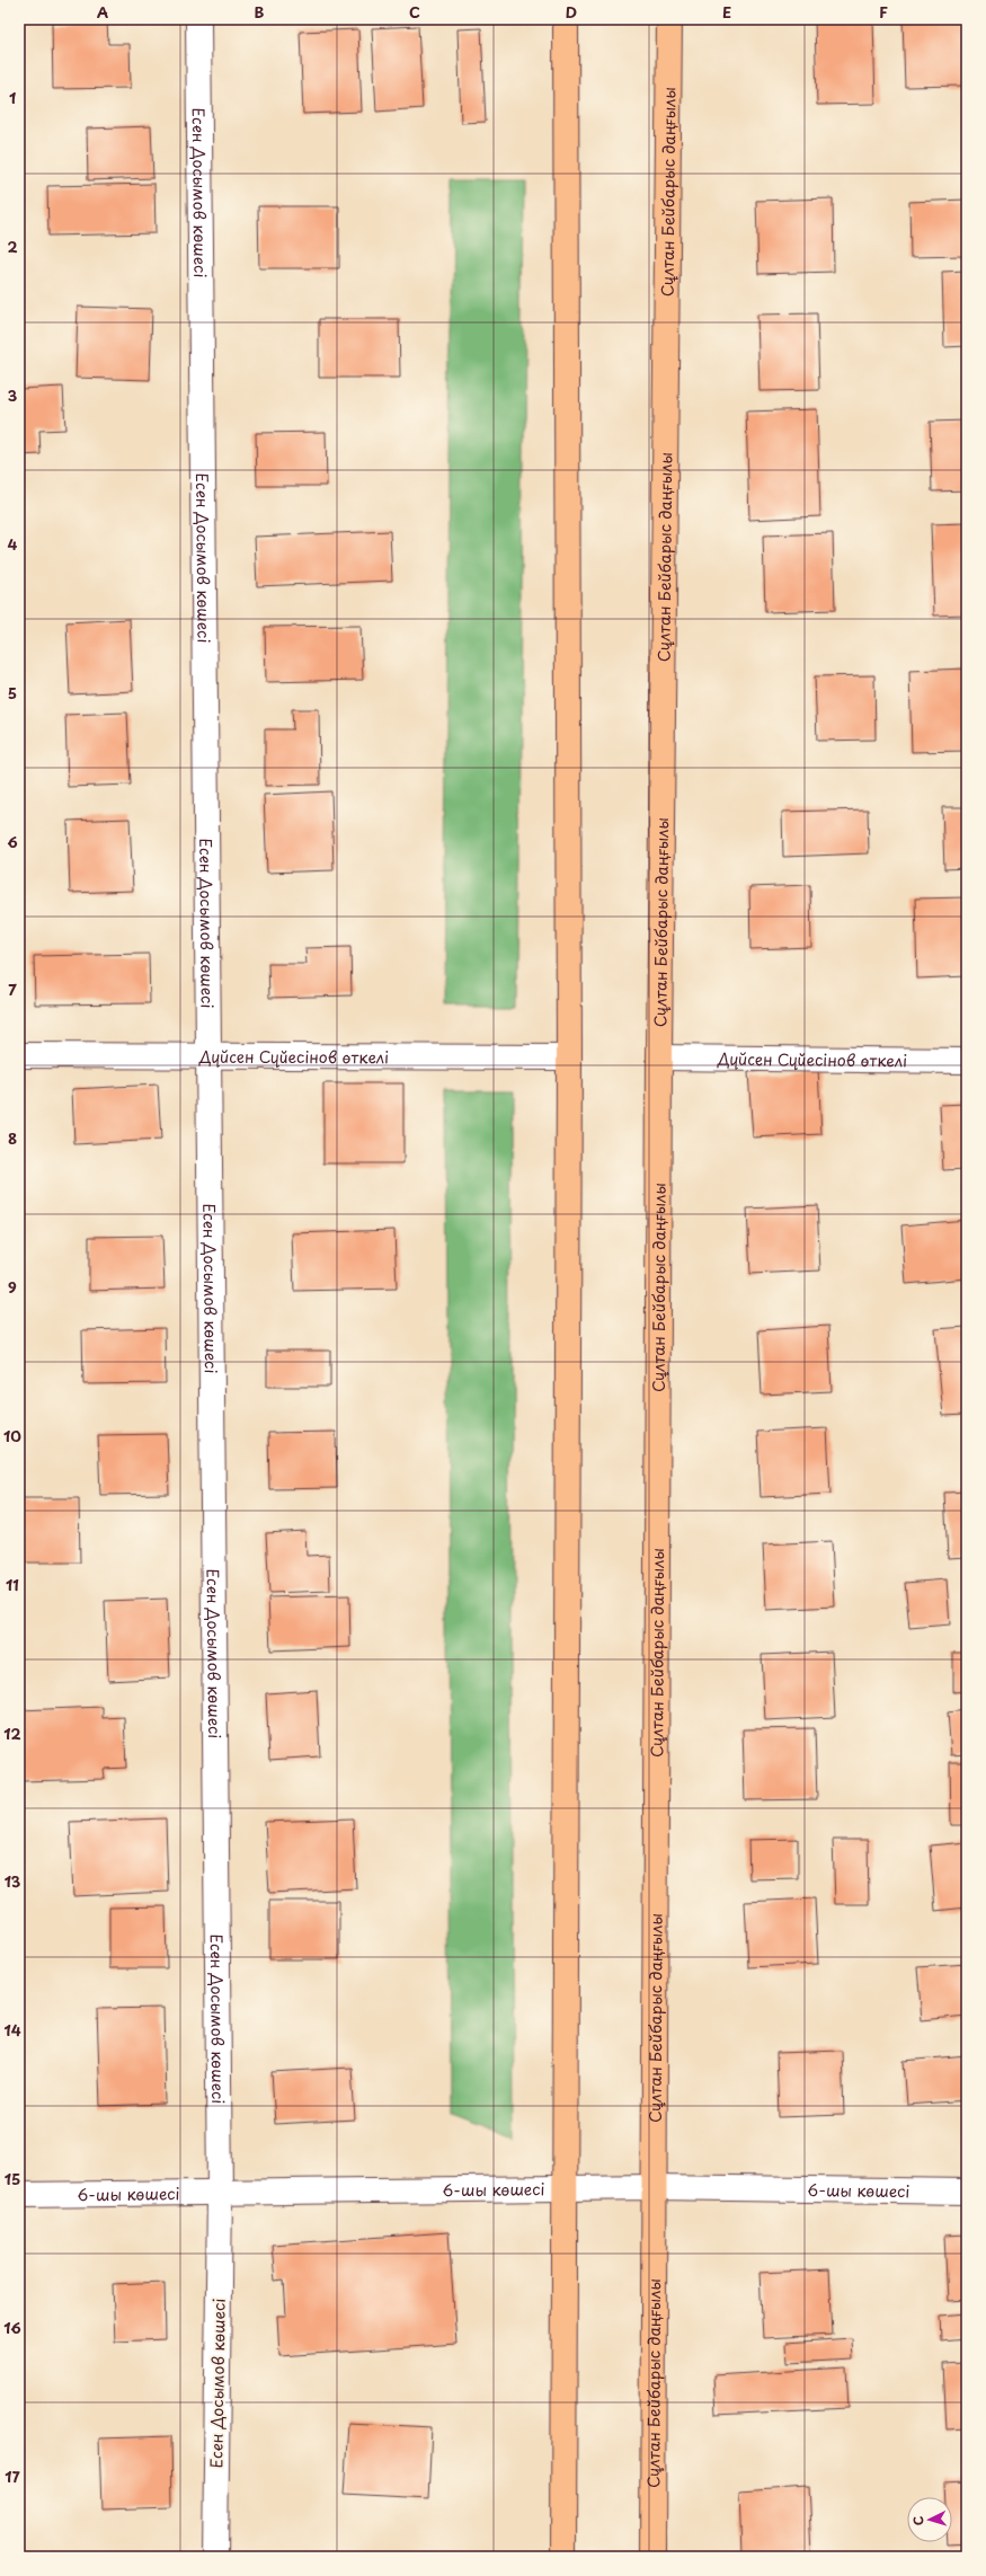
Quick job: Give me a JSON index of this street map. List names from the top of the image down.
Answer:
{
  "streets": {
    "main road": ["Сұлтан Бейбарыс даңғылы"],
    "street": ["Есен Досымов көшесі", "Дүйсен Сүйесінов өткелі", "6-шы көшесі"]
  },
  "crossings": [
    ["Есен Досымов көшесі", "Дүйсен Сүйесінов өткелі"],
    ["Есен Досымов көшесі", "6-шы көшесі"],
    ["Сұлтан Бейбарыс даңғылы", "Дүйсен Сүйесінов өткелі"],
    ["Сұлтан Бейбарыс даңғылы", "6-шы көшесі"]
  ],
  "north": "left",
  "grid": {
    "columns": [
      "A",
      "B",
      "C",
      "D",
      "E",
      "F"
    ],
    "rows": [
      "1",
      "2",
      "3",
      "4",
      "5",
      "6",
      "7",
      "8",
      "9",
      "10",
      "11",
      "12",
      "13",
      "14",
      "15",
      "16",
      "17"
    ]
  }
}
